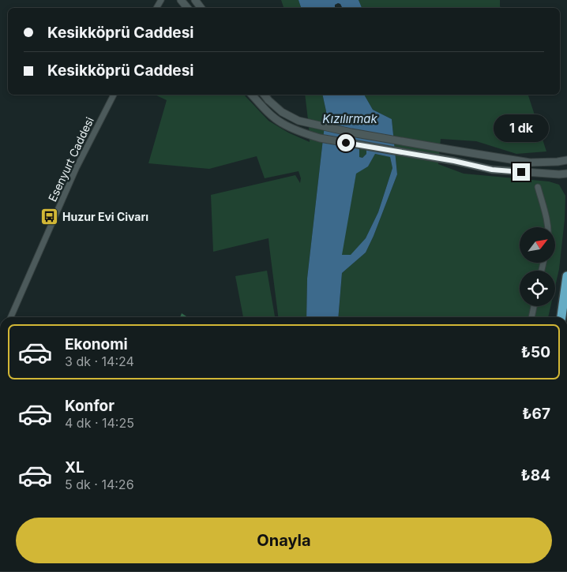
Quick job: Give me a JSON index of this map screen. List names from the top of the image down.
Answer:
{
  "streets": {
    "street": ["Esenyurt Caddesi"]
  },
  "water": ["Kızılırmak"],
  "places": {
    "bus stop": ["Huzur Evi Civarı"]
  },
  "north": "top right",
  "page": {
    "banner": ["Kesikköprü Caddesi", "Kesikköprü Caddesi"],
    "bubble": "1 dk",
    "list": [
      {
        "name": "Ekonomi",
        "note": "3 dk · 14:24",
        "value": "₺50"
      },
      {
        "name": "Konfor",
        "note": "4 dk · 14:25",
        "value": "₺67"
      },
      {
        "name": "XL",
        "note": "5 dk · 14:26",
        "value": "₺84"
      }
    ],
    "buttons": "Onayla"
  }
}
